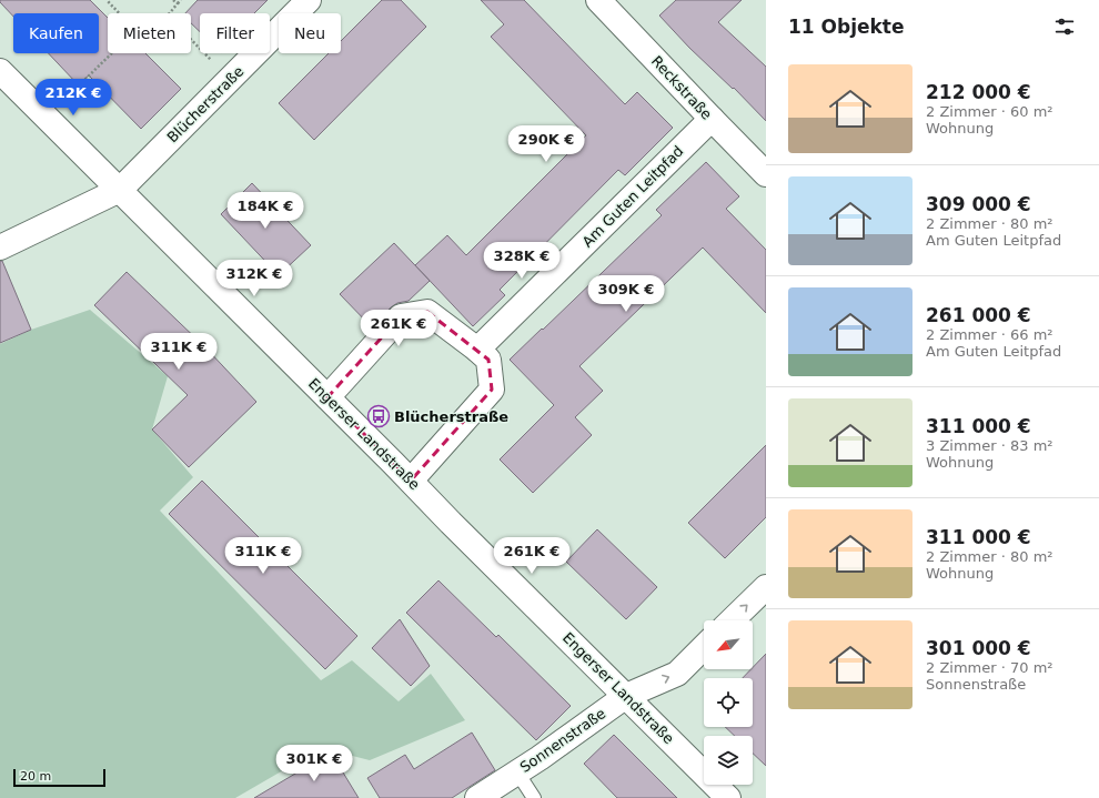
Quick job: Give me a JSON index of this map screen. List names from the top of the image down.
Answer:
{
  "streets": {
    "street": [
      "Reckstraße",
      "Blücherstraße",
      "Am Guten Leitpfad",
      "Engerser Landstraße",
      "Sonnenstraße"
    ]
  },
  "crossings": [
    ["Reckstraße", "Am Guten Leitpfad"],
    ["Blücherstraße", "Engerser Landstraße"],
    ["Engerser Landstraße", "Sonnenstraße"]
  ],
  "places": {
    "bus stop": ["Blücherstraße"]
  },
  "scale_bar": "20 m",
  "north": "bottom left",
  "page": {
    "heading": "11 Objekte",
    "chip": [
      "Kaufen",
      "Mieten",
      "Filter",
      "Neu"
    ],
    "list": [
      {
        "name": "212 000 €",
        "note": "2 Zimmer · 60 m² · Wohnung"
      },
      {
        "name": "309 000 €",
        "note": "2 Zimmer · 80 m² · Am Guten Leitpfad"
      },
      {
        "name": "261 000 €",
        "note": "2 Zimmer · 66 m² · Am Guten Leitpfad"
      },
      {
        "name": "311 000 €",
        "note": "3 Zimmer · 83 m² · Wohnung"
      },
      {
        "name": "311 000 €",
        "note": "2 Zimmer · 80 m² · Wohnung"
      },
      {
        "name": "301 000 €",
        "note": "2 Zimmer · 70 m² · Sonnenstraße"
      }
    ],
    "price": [
      "212K €",
      "290K €",
      "184K €",
      "328K €",
      "312K €",
      "309K €",
      "261K €",
      "311K €",
      "311K €",
      "261K €",
      "301K €"
    ],
    "scale": "20 m"
  }
}
